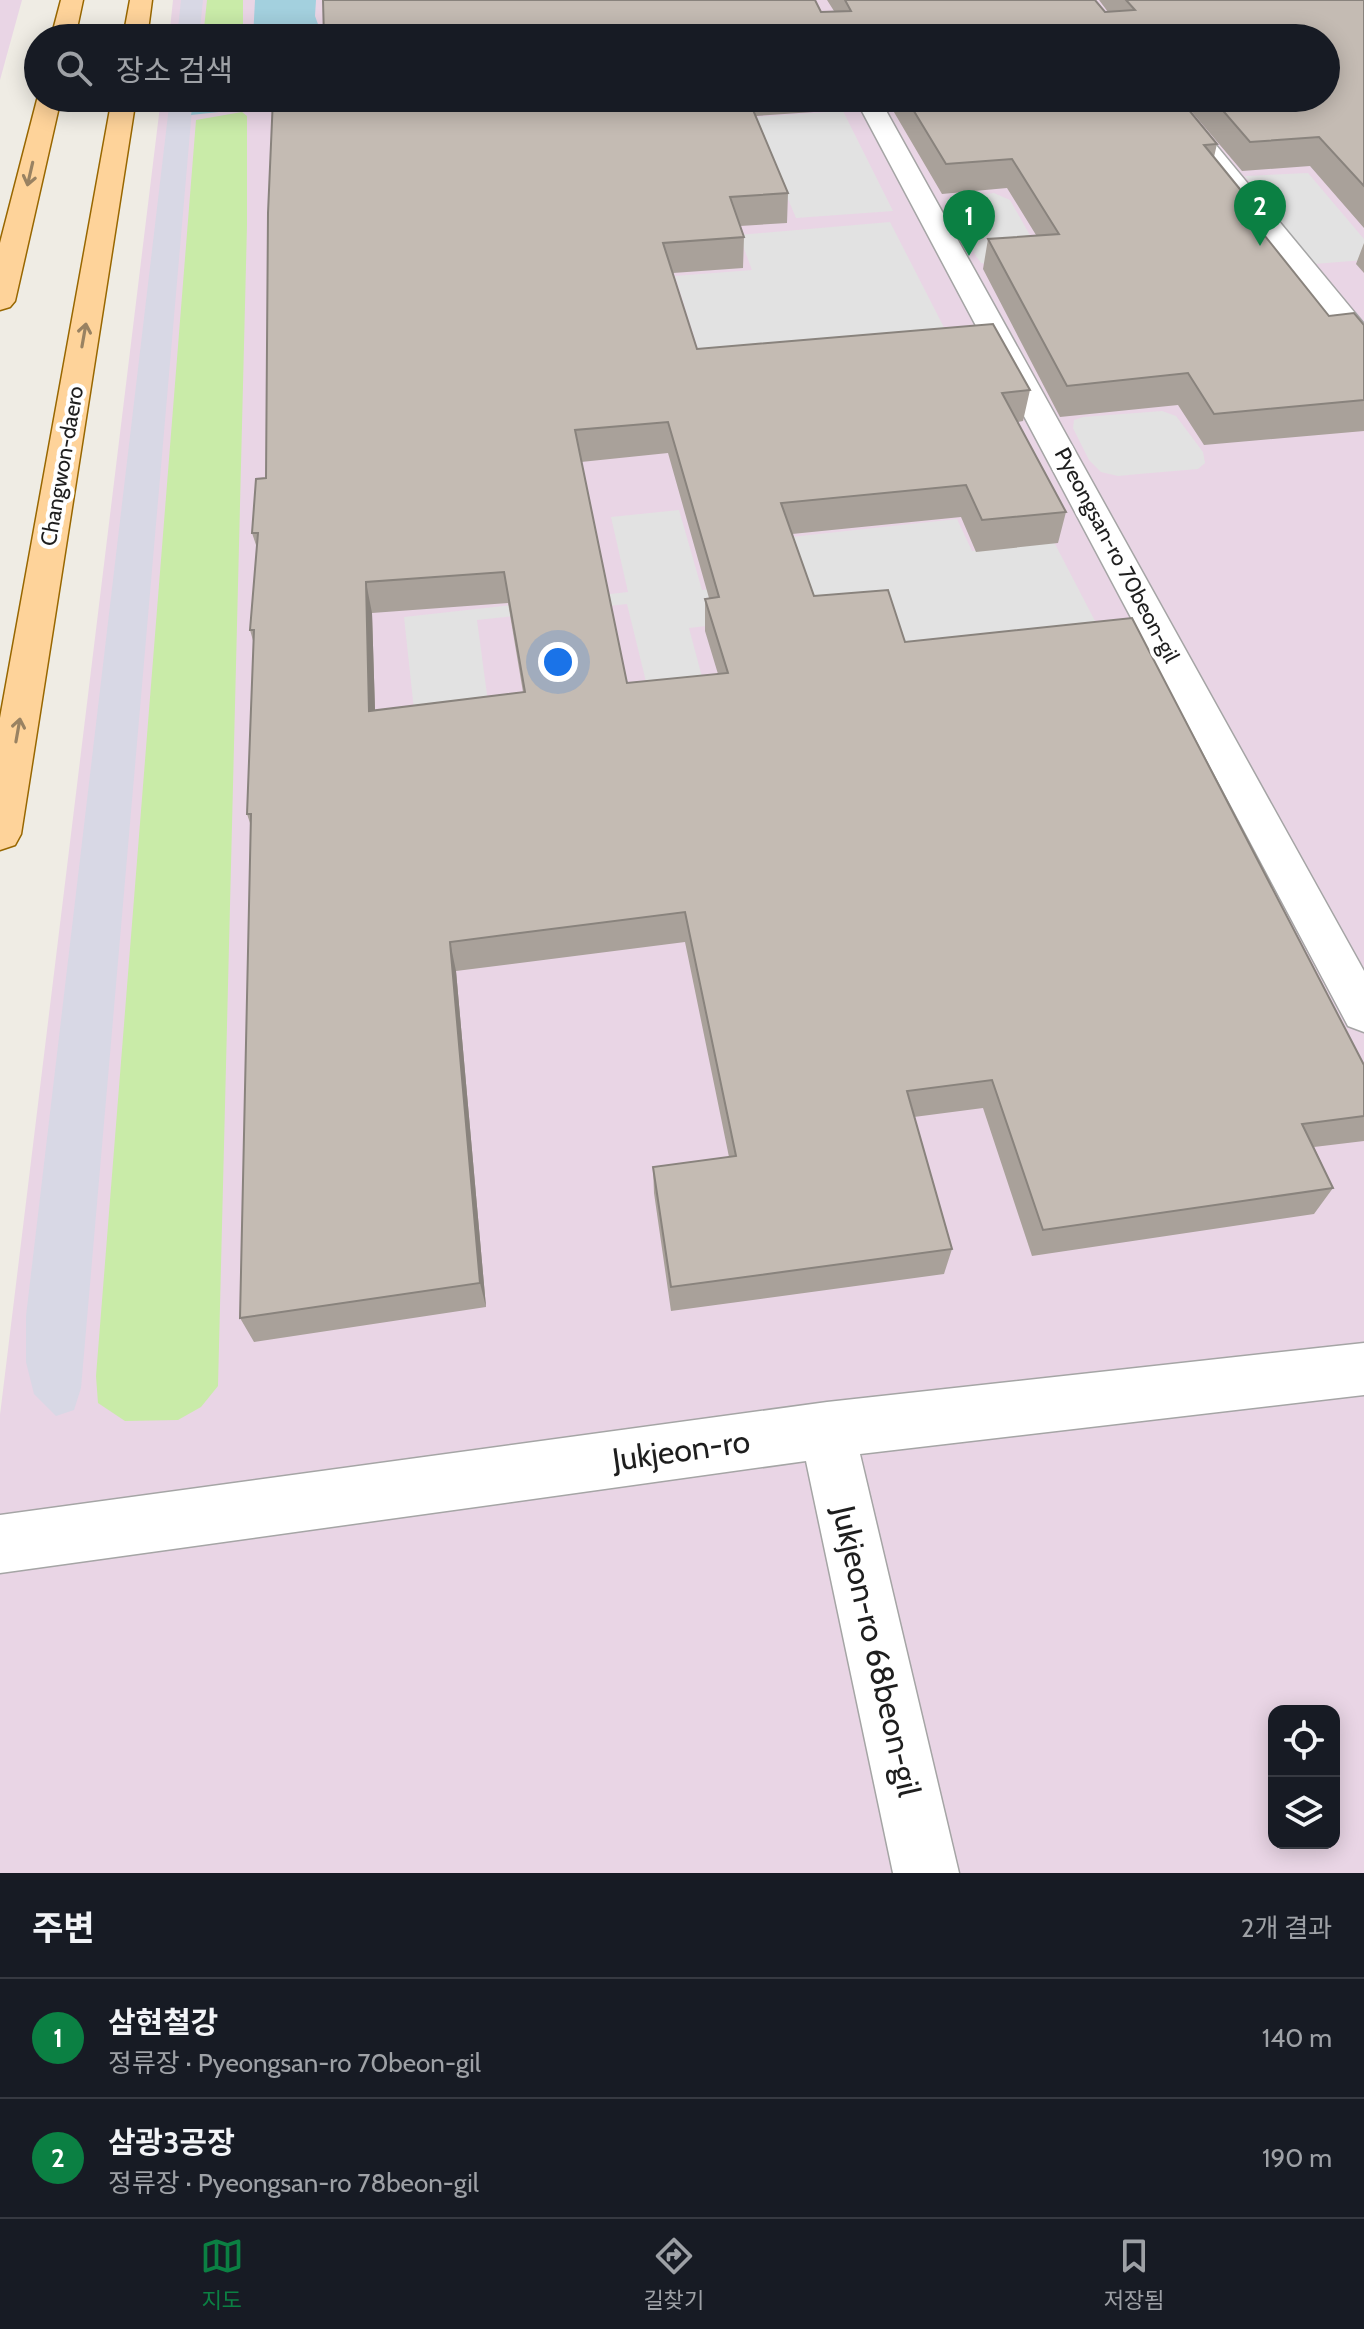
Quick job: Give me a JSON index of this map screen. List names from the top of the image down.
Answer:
{
  "streets": {
    "main road": ["Changwon-daero"],
    "street": ["Pyeongsan-ro 70beon-gil", "Jukjeon-ro", "Jukjeon-ro 68beon-gil"]
  },
  "crossings": [
    ["Jukjeon-ro", "Jukjeon-ro 68beon-gil"]
  ],
  "one_way": ["Changwon-daero"],
  "page": {
    "search": "장소 검색",
    "pins": ["2", "1"],
    "heading": ["주변", "2개 결과"],
    "list": [
      {
        "mark": "1",
        "name": "삼현철강",
        "note": "정류장 · Pyeongsan-ro 70beon-gil",
        "value": "140 m"
      },
      {
        "mark": "2",
        "name": "삼광3공장",
        "note": "정류장 · Pyeongsan-ro 78beon-gil",
        "value": "190 m"
      }
    ],
    "nav": ["지도", "길찾기", "저장됨"]
  }
}
